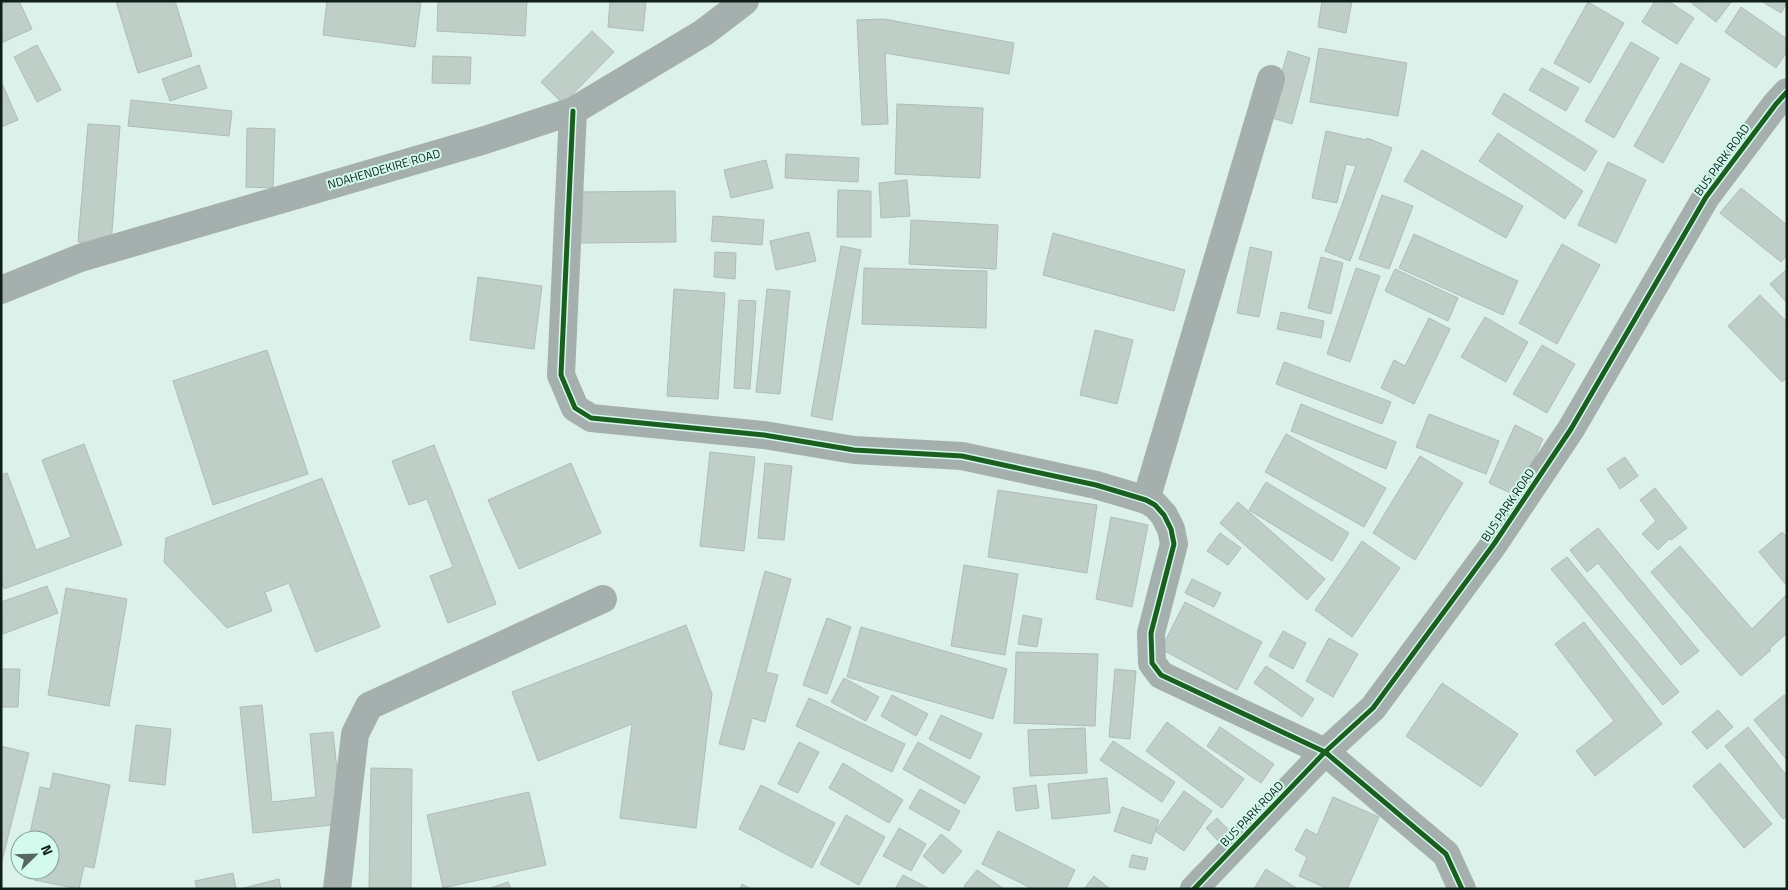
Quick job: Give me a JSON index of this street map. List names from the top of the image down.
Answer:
{
  "streets": {
    "street": ["BUS PARK ROAD", "NDAHENDEKIRE ROAD"]
  },
  "north": "top right"
}
